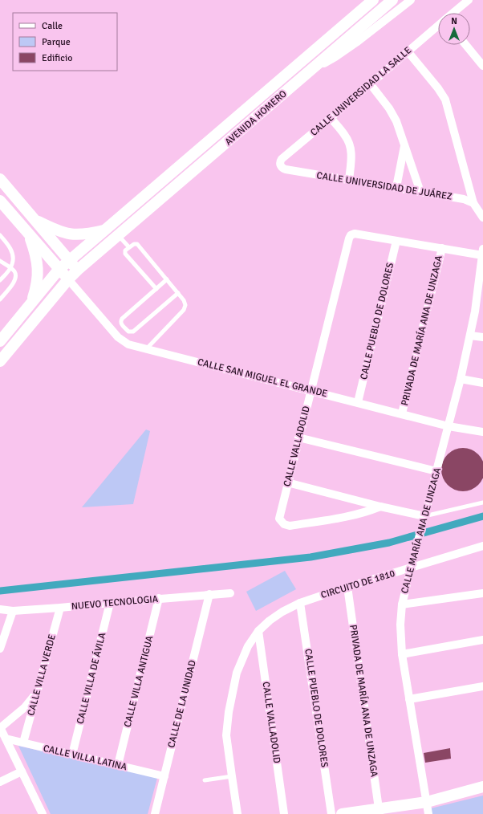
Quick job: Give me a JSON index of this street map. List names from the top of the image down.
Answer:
{
  "streets": {
    "main road": ["AVENIDA HOMERO"],
    "street": [
      "CALLE UNIVERSIDAD LA SALLE",
      "CALLE UNIVERSIDAD DE JUÁREZ",
      "CALLE PUEBLO DE DOLORES",
      "PRIVADA DE MARÍA ANA DE UNZAGA",
      "CALLE SAN MIGUEL EL GRANDE",
      "CALLE VALLADOLID",
      "CALLE MARÍA ANA DE UNZAGA",
      "CIRCUITO DE 1810",
      "NUEVO TECNOLOGIA",
      "CALLE VILLA VERDE",
      "CALLE VILLA DE ÁVILA",
      "CALLE VILLA ANTIGUA",
      "CALLE DE LA UNIDAD",
      "CALLE VILLA LATINA"
    ]
  },
  "crossings": [
    ["CALLE UNIVERSIDAD LA SALLE", "CALLE UNIVERSIDAD DE JUÁREZ"],
    ["AVENIDA HOMERO", "CALLE SAN MIGUEL EL GRANDE"],
    ["CALLE PUEBLO DE DOLORES", "CALLE SAN MIGUEL EL GRANDE"],
    ["CALLE PUEBLO DE DOLORES", "CALLE VALLADOLID"],
    ["CALLE PUEBLO DE DOLORES", "CIRCUITO DE 1810"],
    ["PRIVADA DE MARÍA ANA DE UNZAGA", "CALLE SAN MIGUEL EL GRANDE"],
    ["PRIVADA DE MARÍA ANA DE UNZAGA", "CIRCUITO DE 1810"],
    ["CALLE SAN MIGUEL EL GRANDE", "CALLE VALLADOLID"],
    ["CALLE SAN MIGUEL EL GRANDE", "CALLE MARÍA ANA DE UNZAGA"],
    ["CALLE VALLADOLID", "CIRCUITO DE 1810"],
    ["CALLE MARÍA ANA DE UNZAGA", "CIRCUITO DE 1810"],
    ["NUEVO TECNOLOGIA", "CALLE VILLA VERDE"],
    ["NUEVO TECNOLOGIA", "CALLE VILLA DE ÁVILA"],
    ["NUEVO TECNOLOGIA", "CALLE VILLA ANTIGUA"],
    ["NUEVO TECNOLOGIA", "CALLE DE LA UNIDAD"],
    ["CALLE VILLA VERDE", "CALLE VILLA LATINA"],
    ["CALLE VILLA DE ÁVILA", "CALLE VILLA LATINA"],
    ["CALLE VILLA ANTIGUA", "CALLE VILLA LATINA"],
    ["CALLE DE LA UNIDAD", "CALLE VILLA LATINA"]
  ],
  "legend": ["Calle", "Parque", "Edificio"],
  "north": "top"
}
